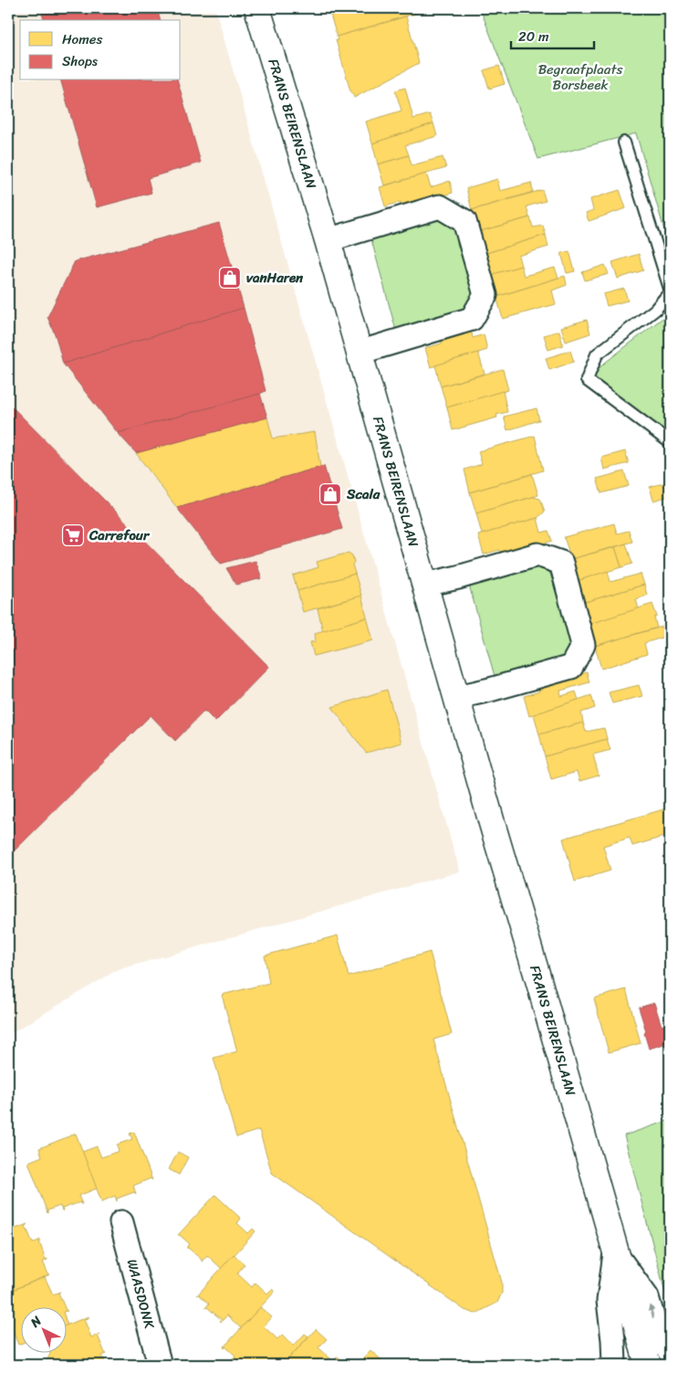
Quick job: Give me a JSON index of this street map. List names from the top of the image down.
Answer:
{
  "streets": {
    "main road": ["FRANS BEIRENSLAAN"],
    "street": ["WAASDONK"]
  },
  "parks": ["Begraafplaats Borsbeek"],
  "places": {
    "shop": ["vanHaren", "Scala"],
    "supermarket": ["Carrefour"]
  },
  "legend": ["Homes", "Shops"],
  "scale_bar": "20 m",
  "north": "top left"
}
